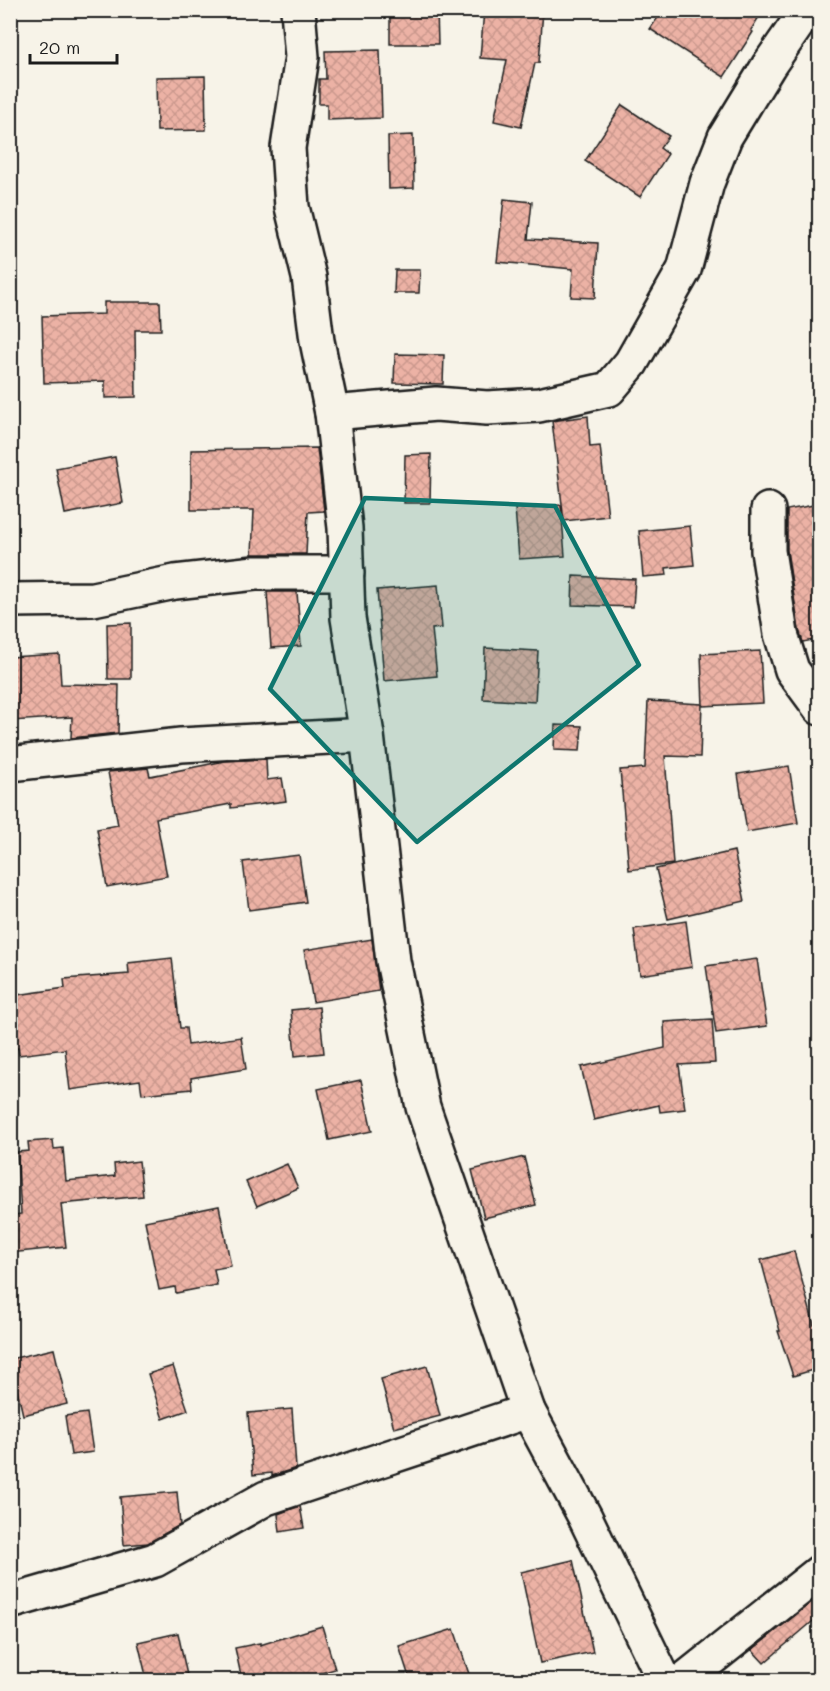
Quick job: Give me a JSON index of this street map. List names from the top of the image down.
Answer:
{
  "scale_bar": "20 m"
}
